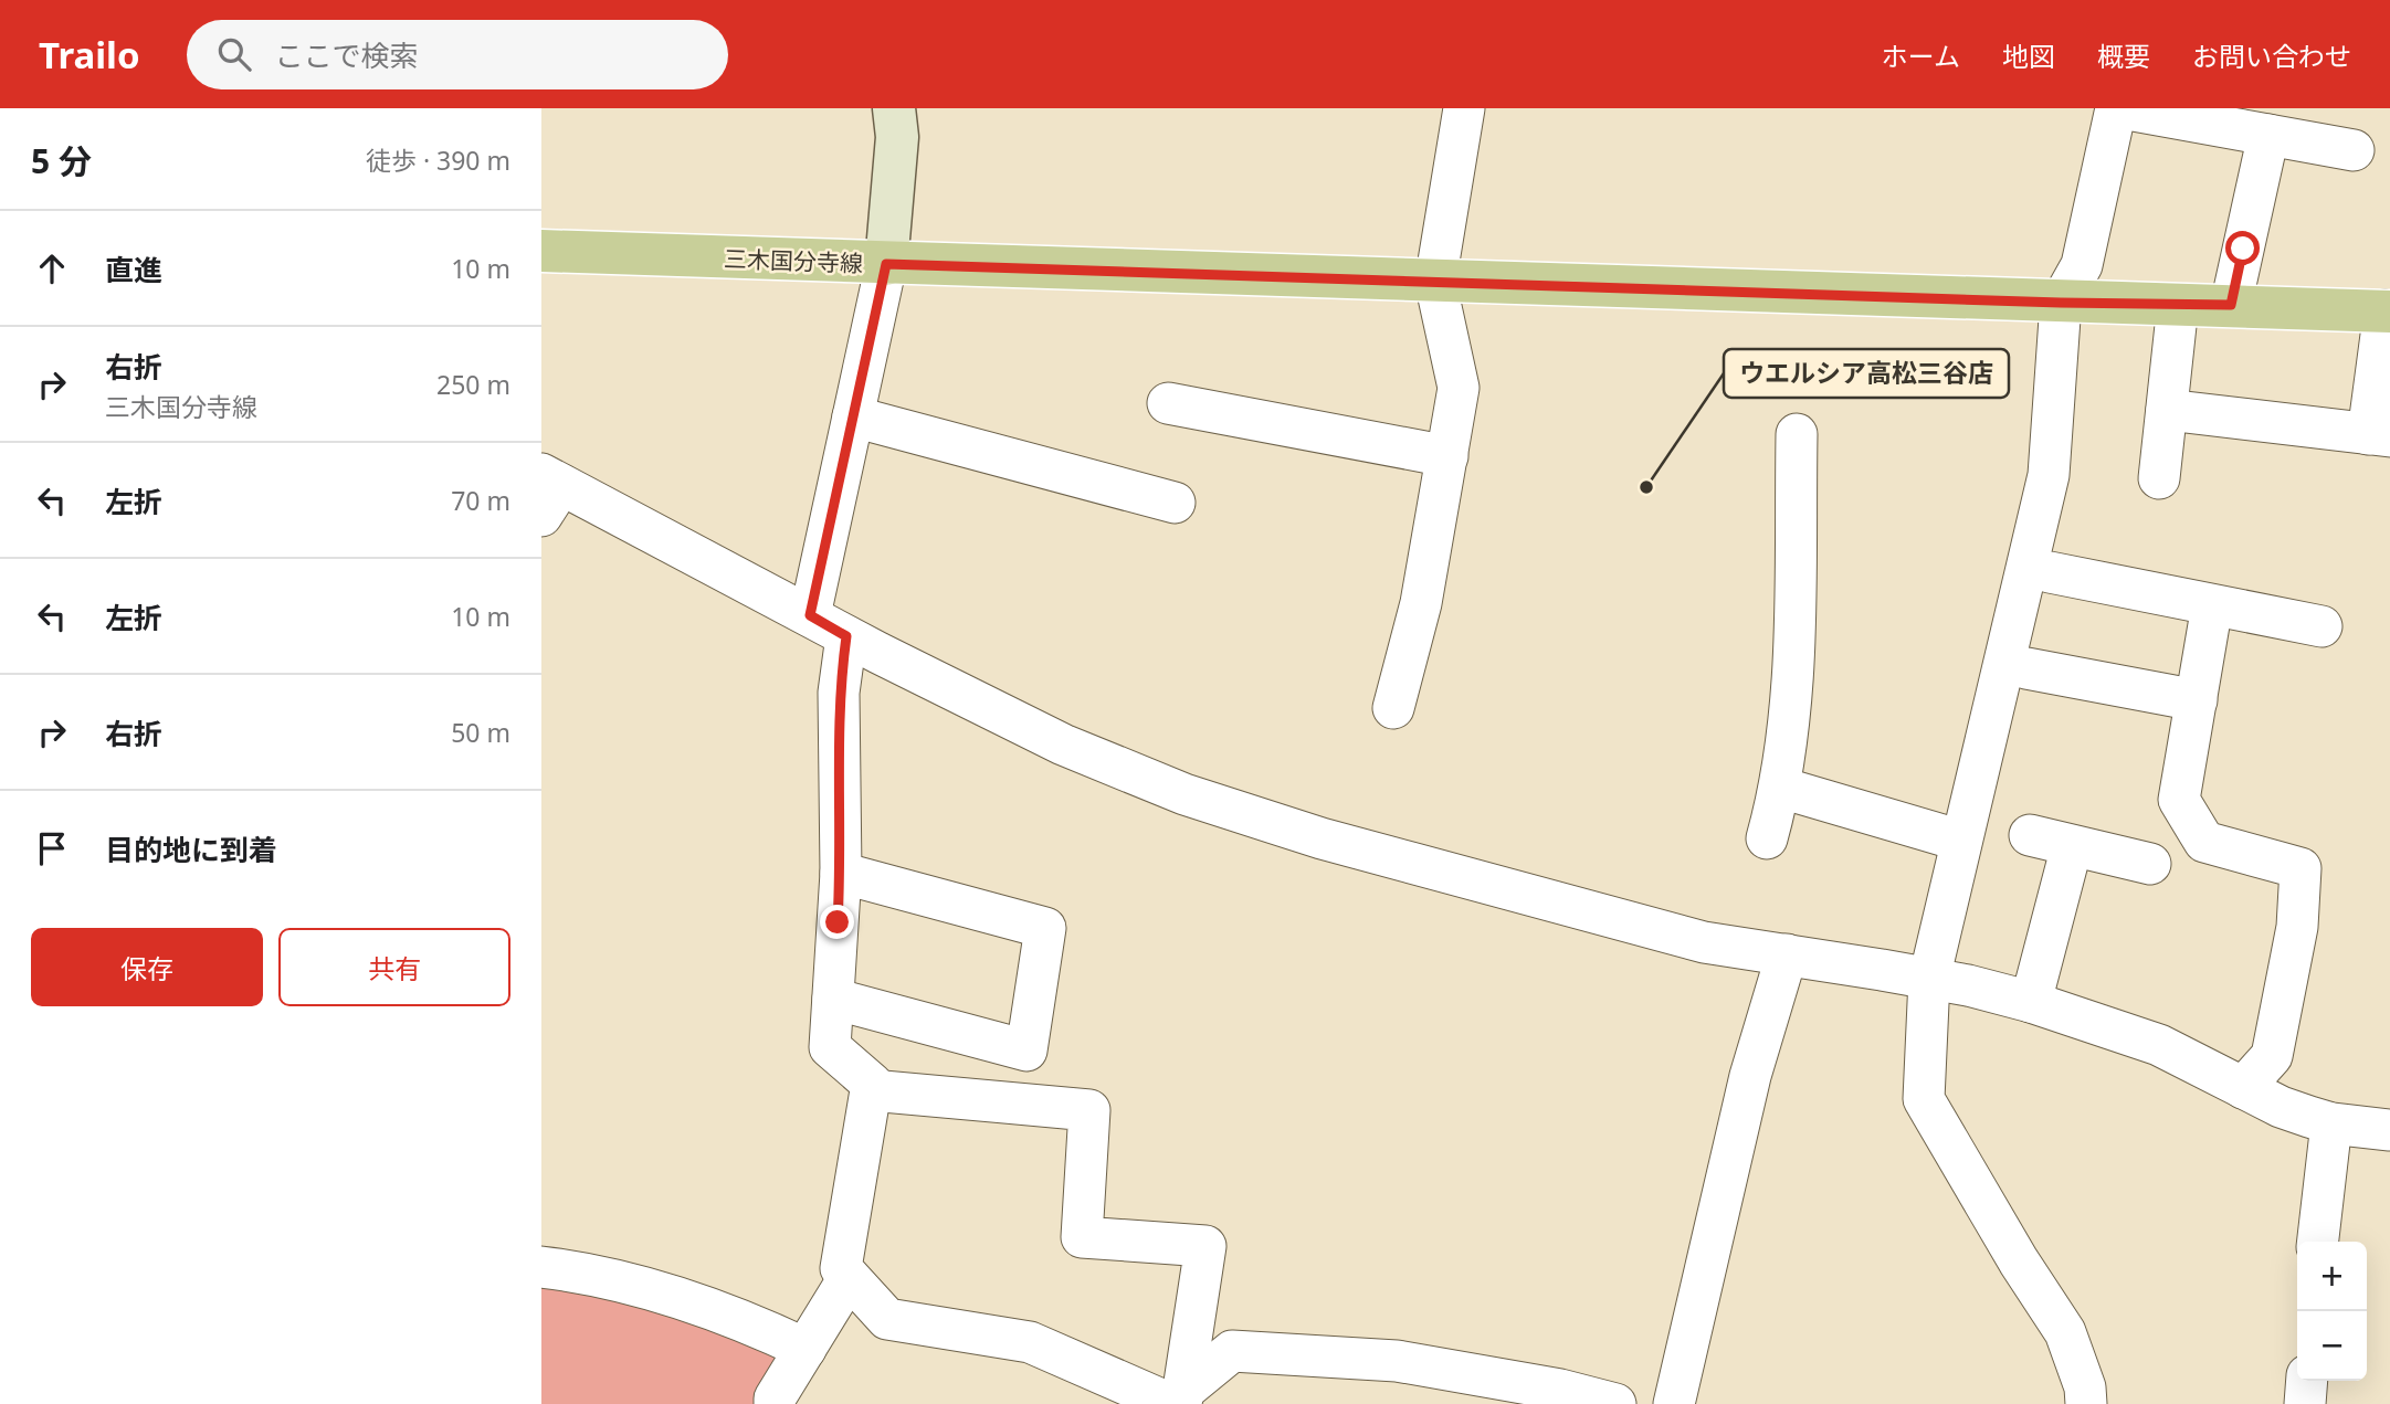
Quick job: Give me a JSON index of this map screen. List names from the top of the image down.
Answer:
{
  "streets": {
    "main road": ["三木国分寺線"]
  },
  "places": ["ウエルシア高松三谷店"],
  "page": {
    "header": "Trailo",
    "search": "ここで検索",
    "nav": [
      "ホーム",
      "地図",
      "概要",
      "お問い合わせ"
    ],
    "heading": ["5 分", "徒歩 · 390 m"],
    "list": [
      ["直進", "10 m"],
      ["右折", "三木国分寺線", "250 m"],
      ["左折", "70 m"],
      ["左折", "10 m"],
      ["右折", "50 m"],
      "目的地に到着"
    ],
    "buttons": ["保存", "共有"],
    "map_buttons": ["+", "−"]
  }
}
